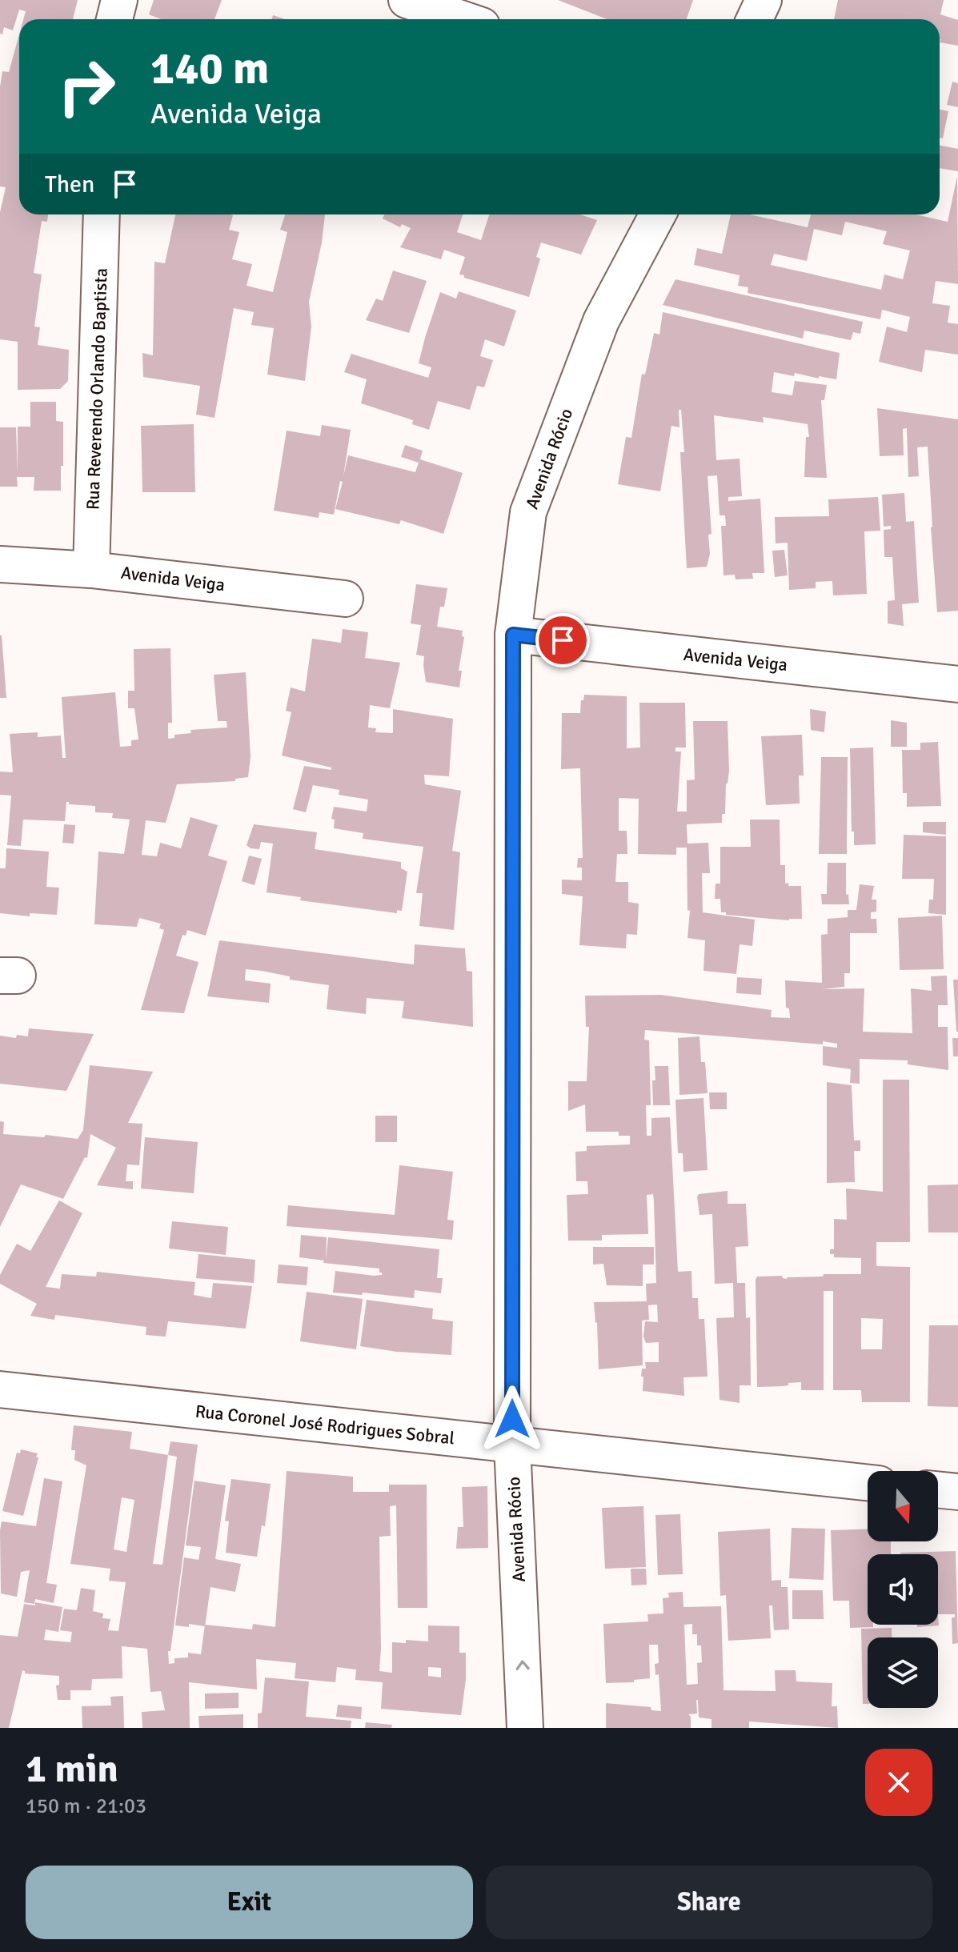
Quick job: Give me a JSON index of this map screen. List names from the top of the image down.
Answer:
{
  "streets": {
    "street": [
      "Rua Reverendo Orlando Baptista",
      "Avenida Rócio",
      "Avenida Veiga",
      "Rua Coronel José Rodrigues Sobral"
    ]
  },
  "crossings": [
    ["Rua Reverendo Orlando Baptista", "Avenida Veiga"],
    ["Avenida Rócio", "Avenida Veiga"],
    ["Avenida Rócio", "Rua Coronel José Rodrigues Sobral"]
  ],
  "north": "bottom",
  "page": {
    "turn": ["140 m", "Avenida Veiga"],
    "then": "Then",
    "heading": ["1 min", "150 m · 21:03"],
    "buttons": ["Exit", "Share"]
  }
}
